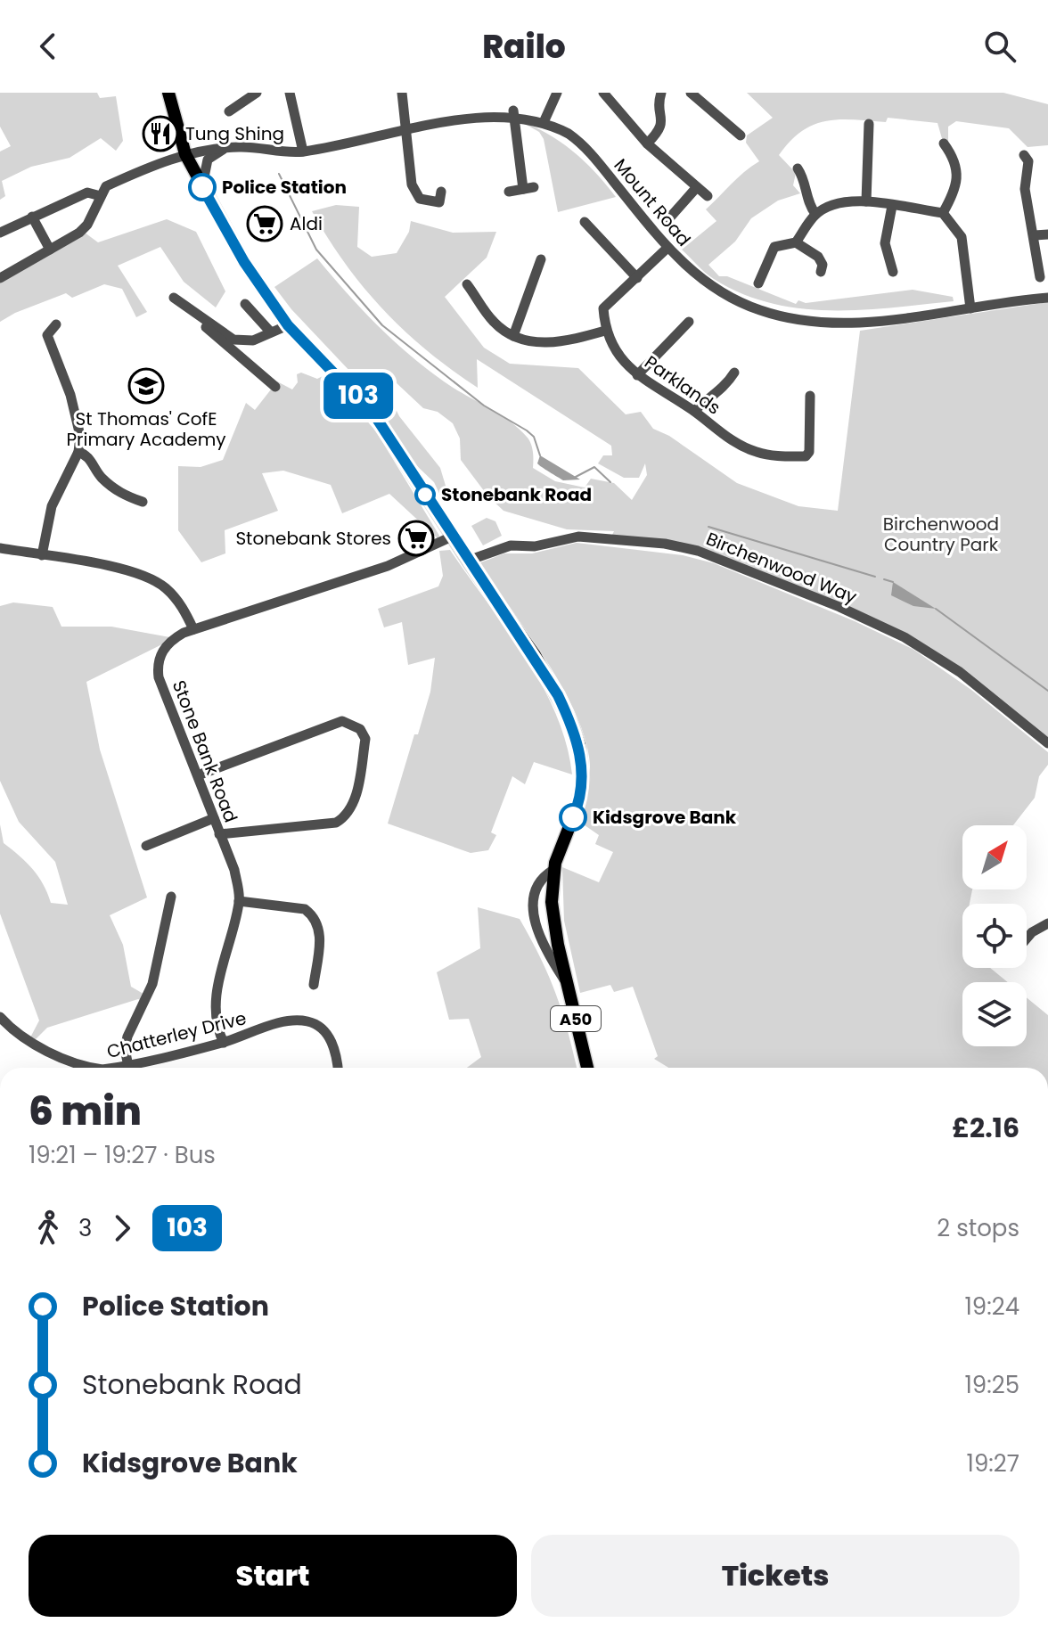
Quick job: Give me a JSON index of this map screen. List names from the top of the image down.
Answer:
{
  "streets": {
    "main road": ["A50"],
    "street": [
      "Mount Road",
      "Parklands",
      "Birchenwood Way",
      "Stone Bank Road",
      "Chatterley Drive"
    ]
  },
  "crossings": [
    ["Mount Road", "A50"],
    ["Birchenwood Way", "A50"],
    ["Stone Bank Road", "A50"],
    ["Stone Bank Road", "Chatterley Drive"]
  ],
  "parks": ["Birchenwood Country Park"],
  "places": {
    "restaurant": ["Tung Shing"],
    "other": ["Police Station", "Stonebank Road", "Kidsgrove Bank"],
    "supermarket": ["Aldi", "Stonebank Stores"],
    "school or university": ["St Thomas' CofE Primary Academy"]
  },
  "lines": ["bus line 103"],
  "north": "top right",
  "page": {
    "header": "Railo",
    "on_map": "103",
    "heading": ["6 min", "19:21 – 19:27 · Bus", "£2.16"],
    "legs": ["3", "103", "2 stops"],
    "list": [
      {
        "name": "Police Station",
        "value": "19:24"
      },
      {
        "name": "Stonebank Road",
        "value": "19:25"
      },
      {
        "name": "Kidsgrove Bank",
        "value": "19:27"
      }
    ],
    "buttons": ["Start", "Tickets"]
  }
}
